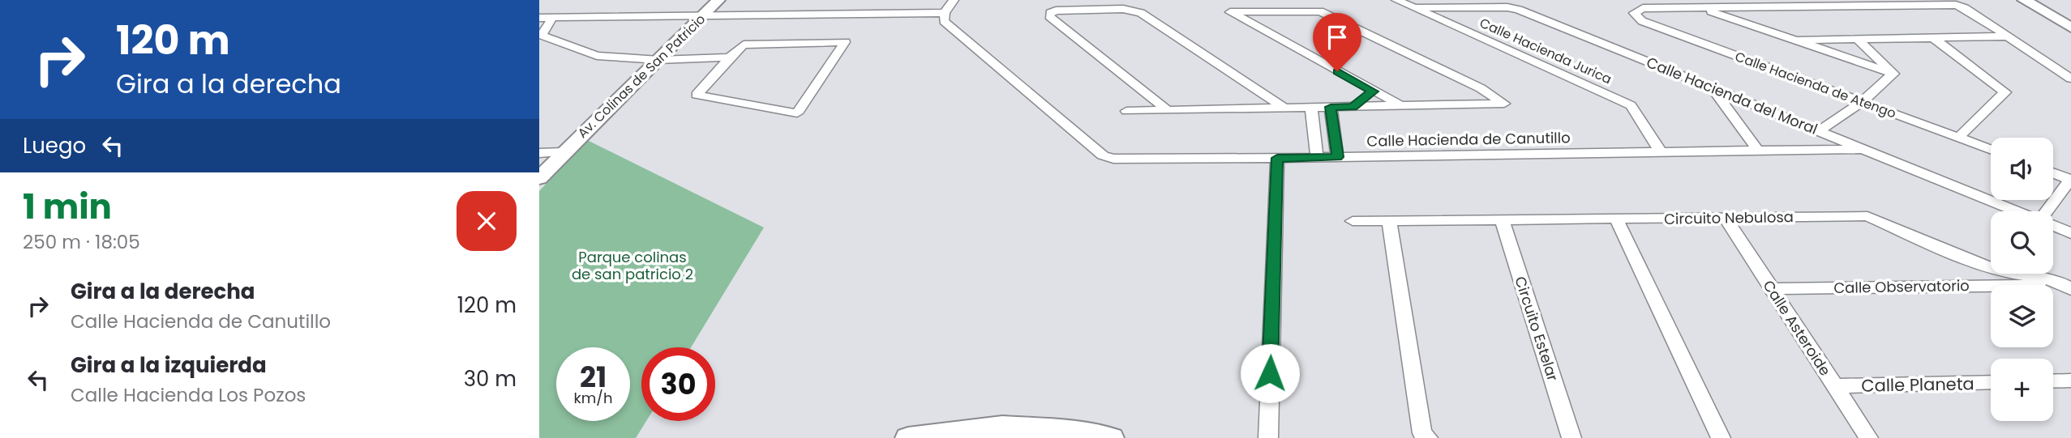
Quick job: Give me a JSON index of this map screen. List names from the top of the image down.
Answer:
{
  "streets": {
    "street": [
      "Calle Hacienda Jurica",
      "Av. Colinas de San Patricio",
      "Calle Hacienda de Atengo",
      "Calle Hacienda del Moral",
      "Calle Hacienda de Canutillo",
      "Circuito Nebulosa",
      "Calle Observatorio",
      "Calle Asteroide",
      "Circuito Estelar",
      "Calle Planeta"
    ]
  },
  "crossings": [
    ["Calle Hacienda Jurica", "Calle Hacienda del Moral"],
    ["Calle Hacienda Jurica", "Calle Hacienda de Canutillo"],
    ["Calle Hacienda del Moral", "Calle Hacienda de Canutillo"],
    ["Circuito Nebulosa", "Calle Observatorio"],
    ["Circuito Nebulosa", "Calle Asteroide"],
    ["Calle Observatorio", "Calle Asteroide"],
    ["Calle Asteroide", "Calle Planeta"]
  ],
  "parks": ["Parque colinas de san patricio 2"],
  "page": {
    "turn": ["120 m", "Gira a la derecha"],
    "then": "Luego",
    "map_buttons": "+",
    "heading": ["1 min", "250 m · 18:05"],
    "list": [
      {
        "name": "Gira a la derecha",
        "note": "Calle Hacienda de Canutillo",
        "value": "120 m"
      },
      {
        "name": "Gira a la izquierda",
        "note": "Calle Hacienda Los Pozos",
        "value": "30 m"
      }
    ],
    "speed": "21 km/h",
    "limit": "30"
  }
}
